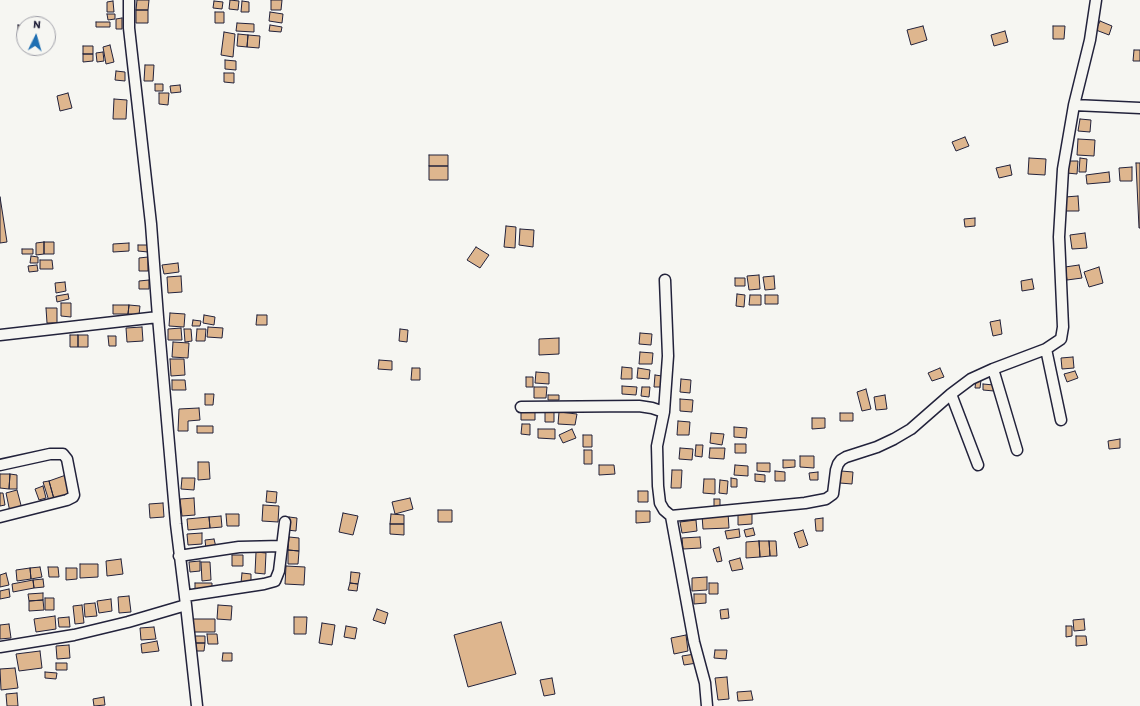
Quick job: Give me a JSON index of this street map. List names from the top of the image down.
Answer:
{
  "north": "top"
}
